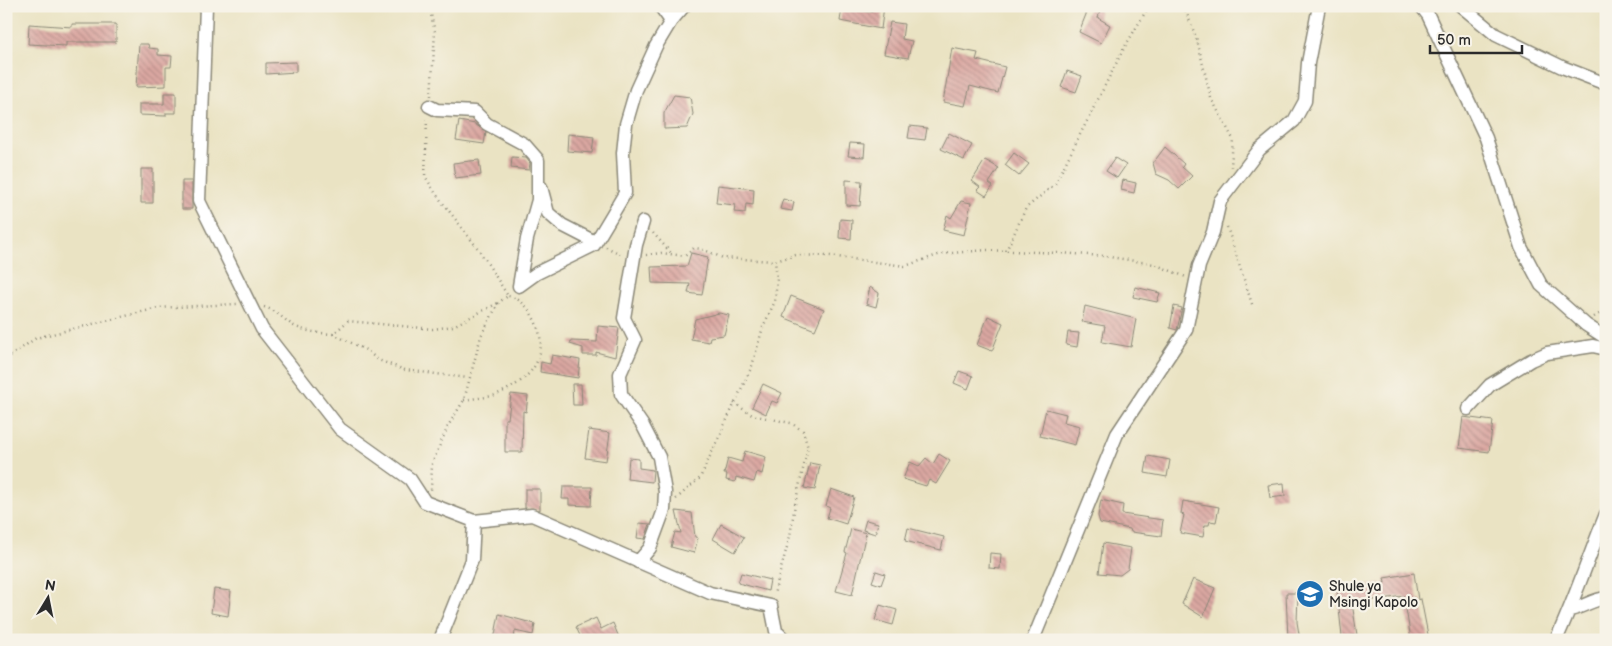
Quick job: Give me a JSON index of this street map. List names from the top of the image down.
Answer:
{
  "places": {
    "school or university": ["Shule ya Msingi Kapolo"]
  },
  "scale_bar": "50 m",
  "north": "top"
}
